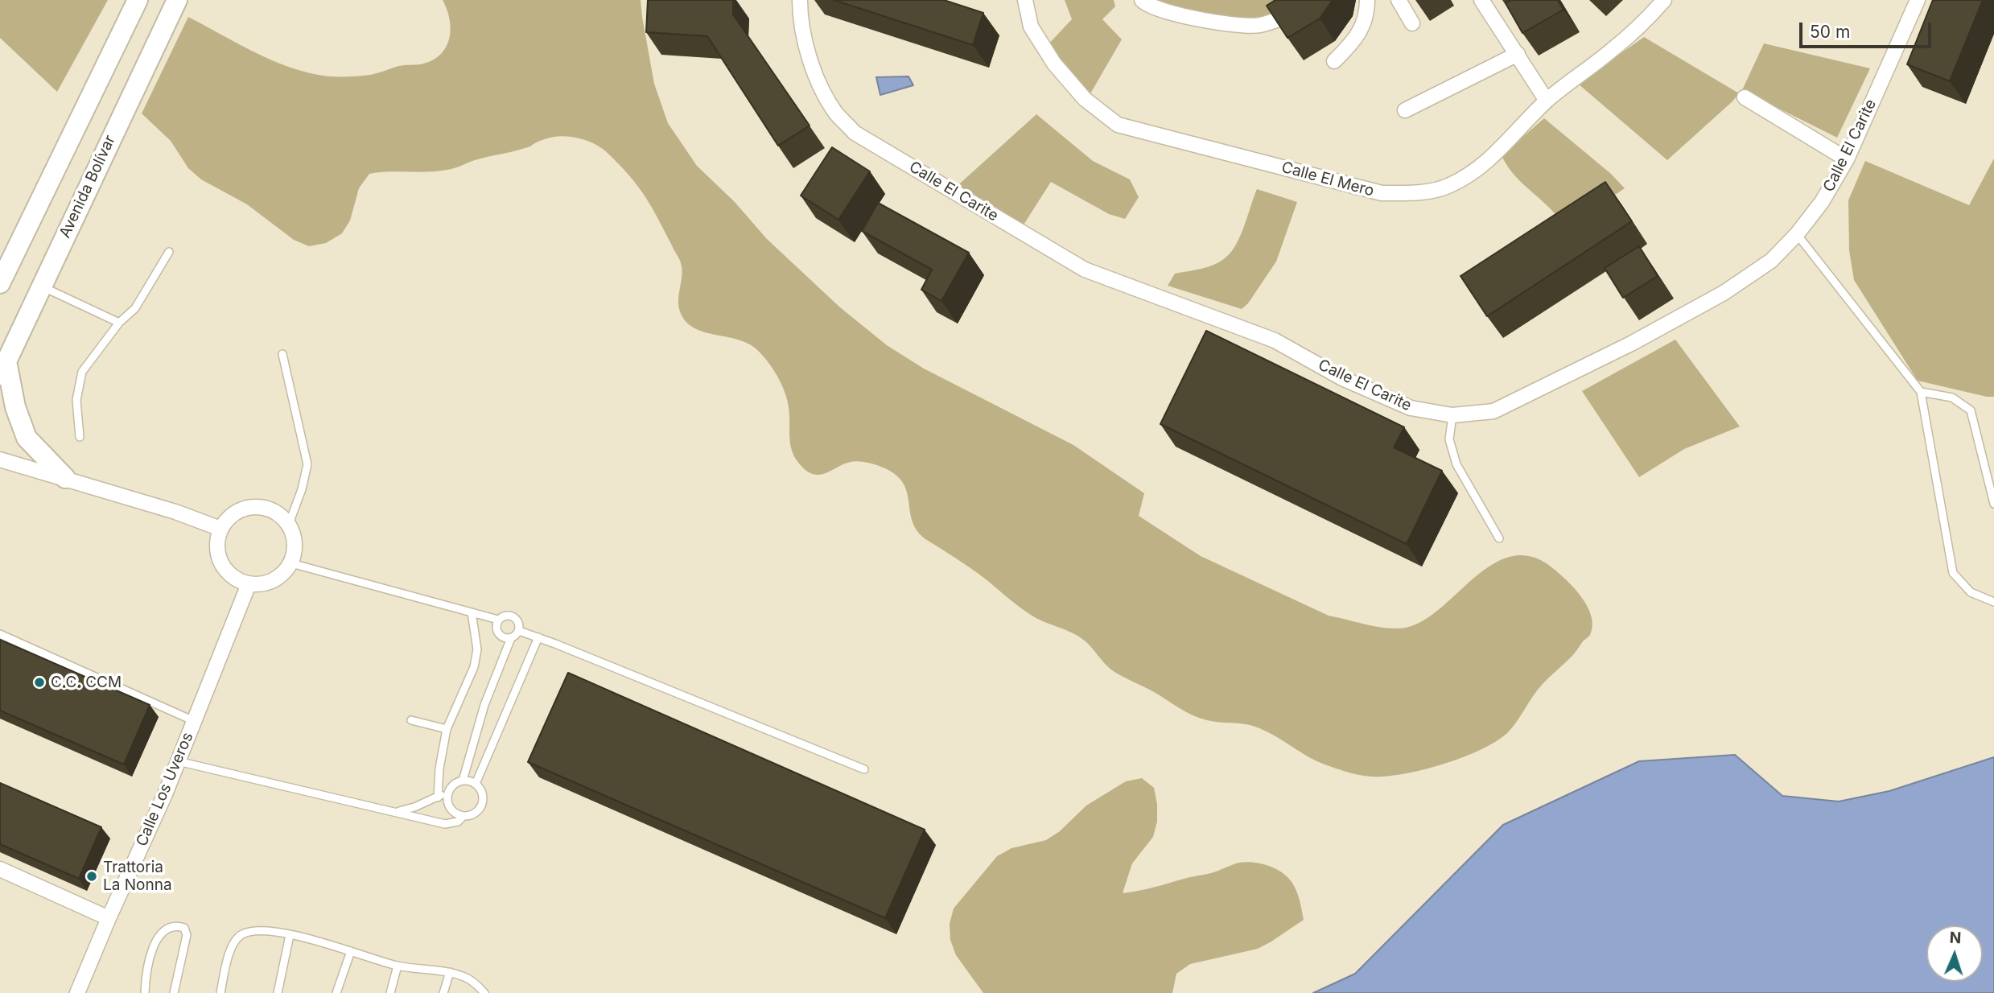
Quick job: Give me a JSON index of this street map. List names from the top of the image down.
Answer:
{
  "streets": {
    "street": [
      "Calle El Carite",
      "Calle El Mero",
      "Avenida Bolívar",
      "Calle Los Uveros"
    ]
  },
  "places": ["C.C. CCM", "Trattoria La Nonna"],
  "scale_bar": "50 m",
  "north": "top"
}
